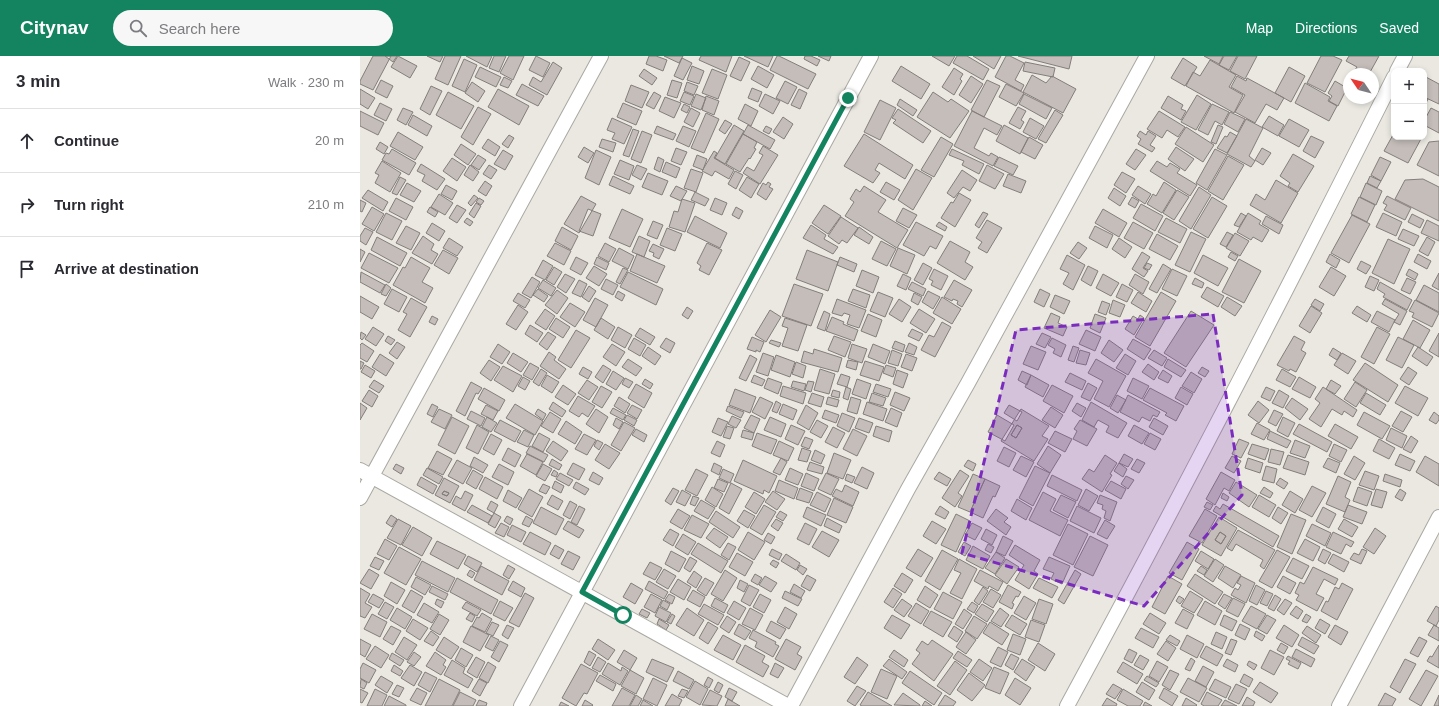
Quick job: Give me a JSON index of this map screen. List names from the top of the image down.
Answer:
{
  "north": "top left",
  "page": {
    "header": "Citynav",
    "search": "Search here",
    "nav": ["Map", "Directions", "Saved"],
    "heading": ["3 min", "Walk · 230 m"],
    "map_buttons": ["+", "−"],
    "list": [
      ["Continue", "20 m"],
      ["Turn right", "210 m"],
      "Arrive at destination"
    ]
  }
}
